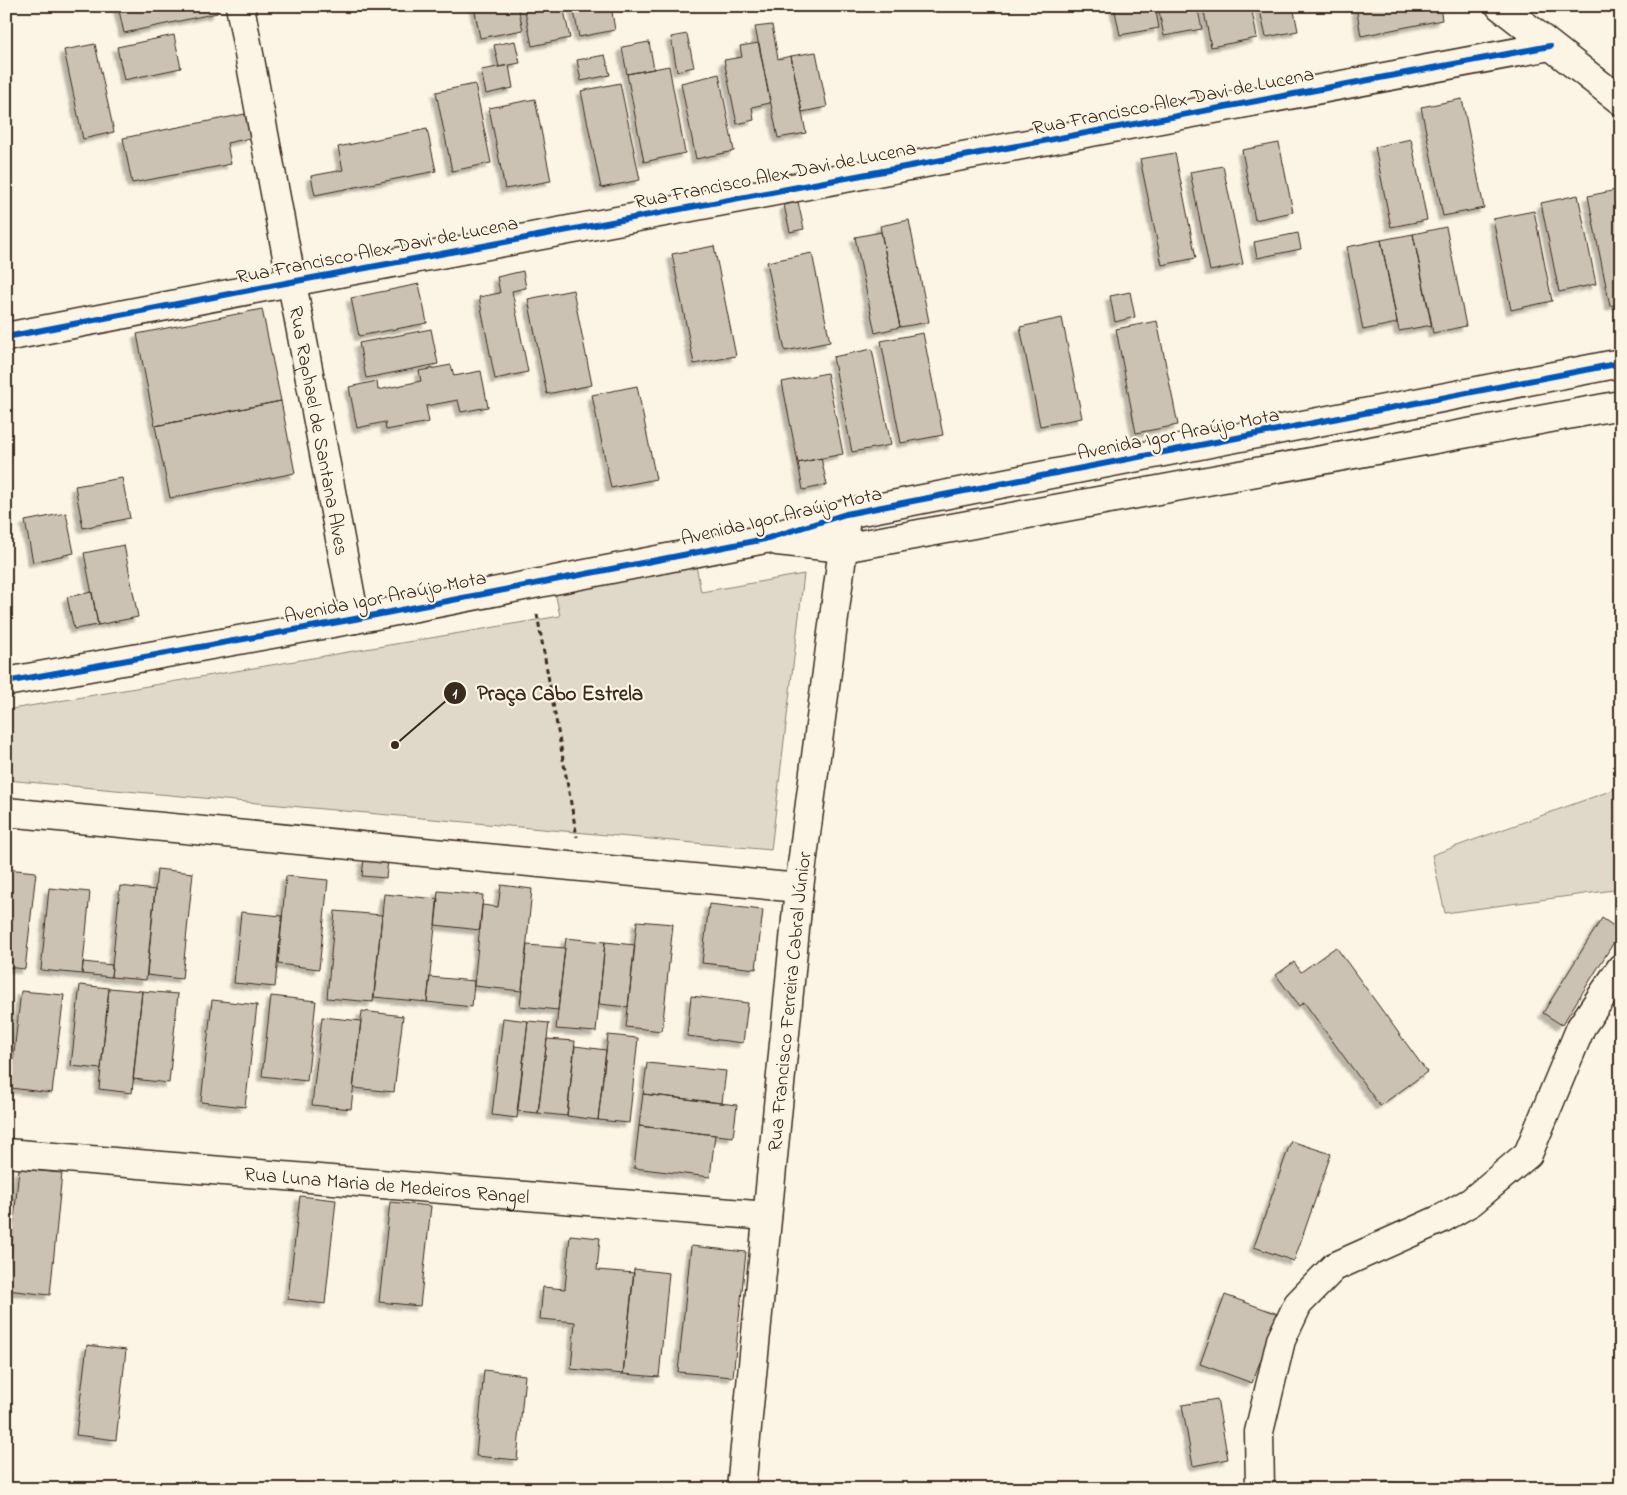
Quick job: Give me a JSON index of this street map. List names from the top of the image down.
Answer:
{
  "streets": {
    "street": [
      "Rua Francisco Alex Davi de Lucena",
      "Rua Raphael de Santana Alves",
      "Avenida Igor Araújo Mota",
      "Rua Francisco Ferreira Cabral Júnior",
      "Rua Luna Maria de Medeiros Rangel"
    ]
  },
  "crossings": [
    ["Rua Francisco Alex Davi de Lucena", "Rua Raphael de Santana Alves"],
    ["Rua Raphael de Santana Alves", "Avenida Igor Araújo Mota"],
    ["Avenida Igor Araújo Mota", "Rua Francisco Ferreira Cabral Júnior"],
    ["Rua Francisco Ferreira Cabral Júnior", "Rua Luna Maria de Medeiros Rangel"]
  ],
  "places": ["Praça Cabo Estrela"]
}
